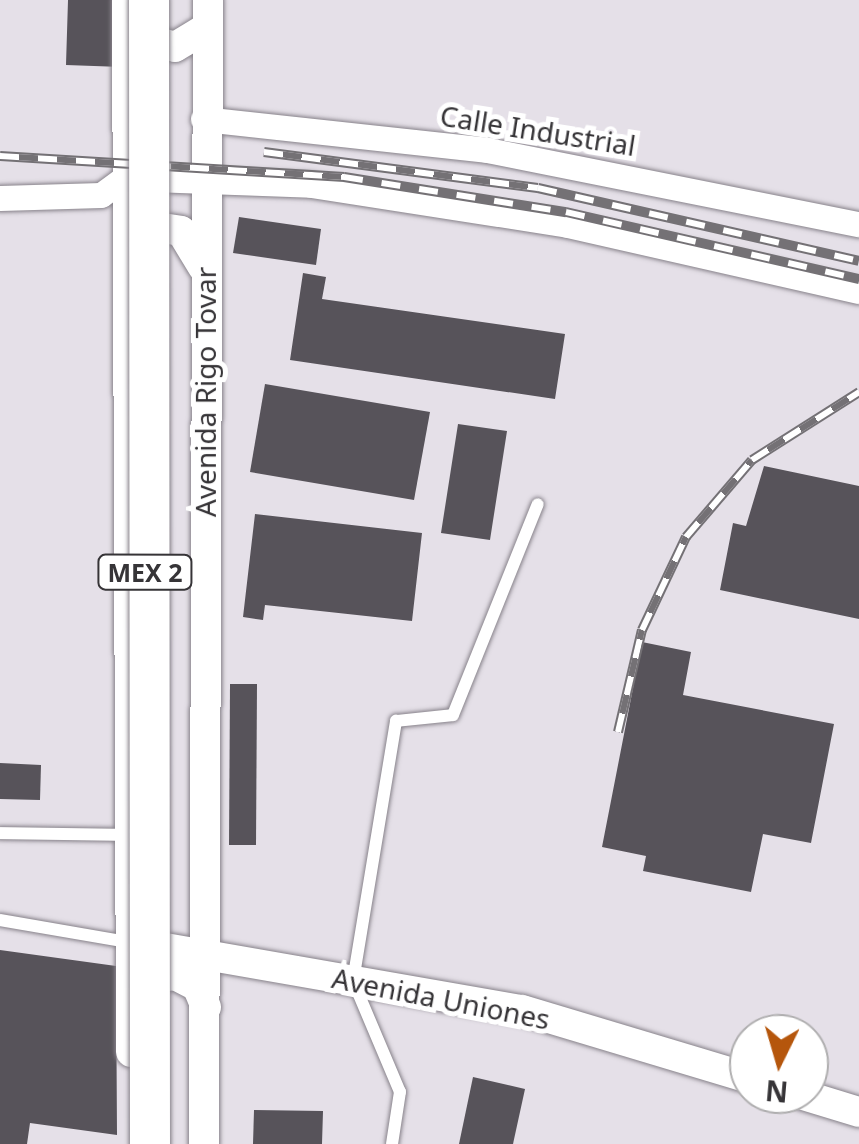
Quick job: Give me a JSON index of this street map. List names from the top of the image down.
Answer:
{
  "streets": {
    "highway": ["Avenida Rigo Tovar", "MEX 2"],
    "street": ["Calle Industrial", "Avenida Uniones"]
  },
  "crossings": [
    ["Calle Industrial", "Avenida Rigo Tovar"],
    ["Avenida Rigo Tovar", "Avenida Uniones"]
  ],
  "north": "bottom"
}
